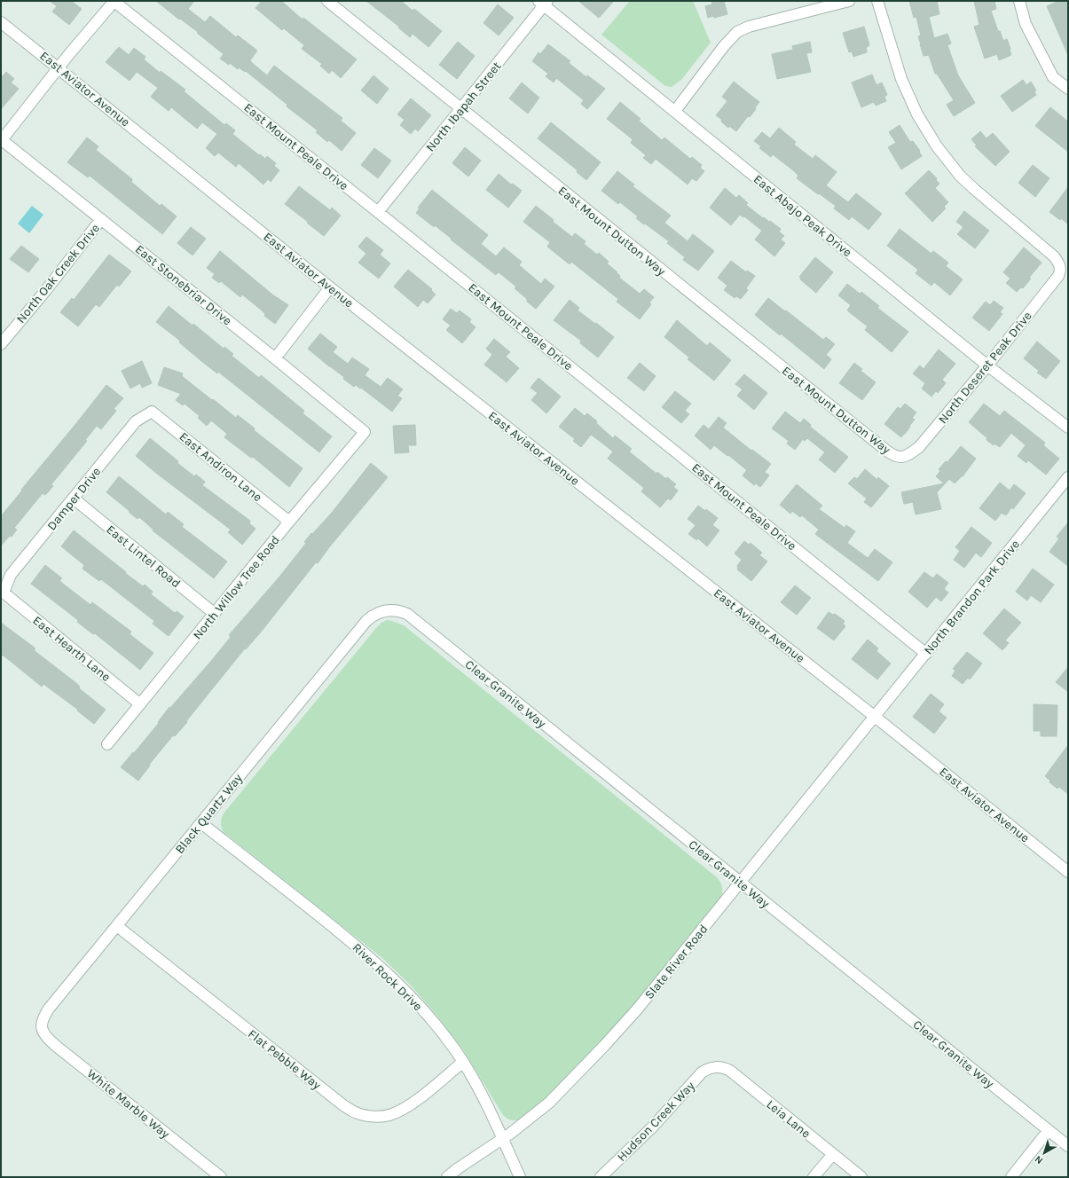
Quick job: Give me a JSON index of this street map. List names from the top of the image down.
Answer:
{
  "streets": {
    "street": [
      "East Aviator Avenue",
      "North Ibapah Street",
      "East Mount Peale Drive",
      "East Abajo Peak Drive",
      "East Mount Dutton Way",
      "North Oak Creek Drive",
      "East Stonebriar Drive",
      "North Deseret Peak Drive",
      "East Andiron Lane",
      "Damper Drive",
      "East Lintel Road",
      "North Willow Tree Road",
      "North Brandon Park Drive",
      "East Hearth Lane",
      "Clear Granite Way",
      "Black Quartz Way",
      "Slate River Road",
      "River Rock Drive",
      "Flat Pebble Way",
      "White Marble Way",
      "Leia Lane",
      "Hudson Creek Way"
    ]
  },
  "crossings": [
    ["East Aviator Avenue", "North Brandon Park Drive"],
    ["East Aviator Avenue", "Slate River Road"],
    ["North Ibapah Street", "East Mount Peale Drive"],
    ["North Ibapah Street", "East Abajo Peak Drive"],
    ["North Ibapah Street", "East Mount Dutton Way"],
    ["East Mount Peale Drive", "North Brandon Park Drive"],
    ["East Abajo Peak Drive", "North Deseret Peak Drive"],
    ["East Mount Dutton Way", "North Deseret Peak Drive"],
    ["North Oak Creek Drive", "East Stonebriar Drive"],
    ["East Stonebriar Drive", "North Willow Tree Road"],
    ["East Andiron Lane", "Damper Drive"],
    ["East Andiron Lane", "North Willow Tree Road"],
    ["Damper Drive", "East Lintel Road"],
    ["Damper Drive", "East Hearth Lane"],
    ["East Lintel Road", "North Willow Tree Road"],
    ["North Willow Tree Road", "East Hearth Lane"],
    ["North Brandon Park Drive", "Slate River Road"],
    ["Clear Granite Way", "Black Quartz Way"],
    ["Clear Granite Way", "Slate River Road"],
    ["Black Quartz Way", "River Rock Drive"],
    ["Black Quartz Way", "Flat Pebble Way"],
    ["Black Quartz Way", "White Marble Way"],
    ["Slate River Road", "River Rock Drive"],
    ["River Rock Drive", "Flat Pebble Way"],
    ["Leia Lane", "Hudson Creek Way"]
  ],
  "north": "bottom left"
}
